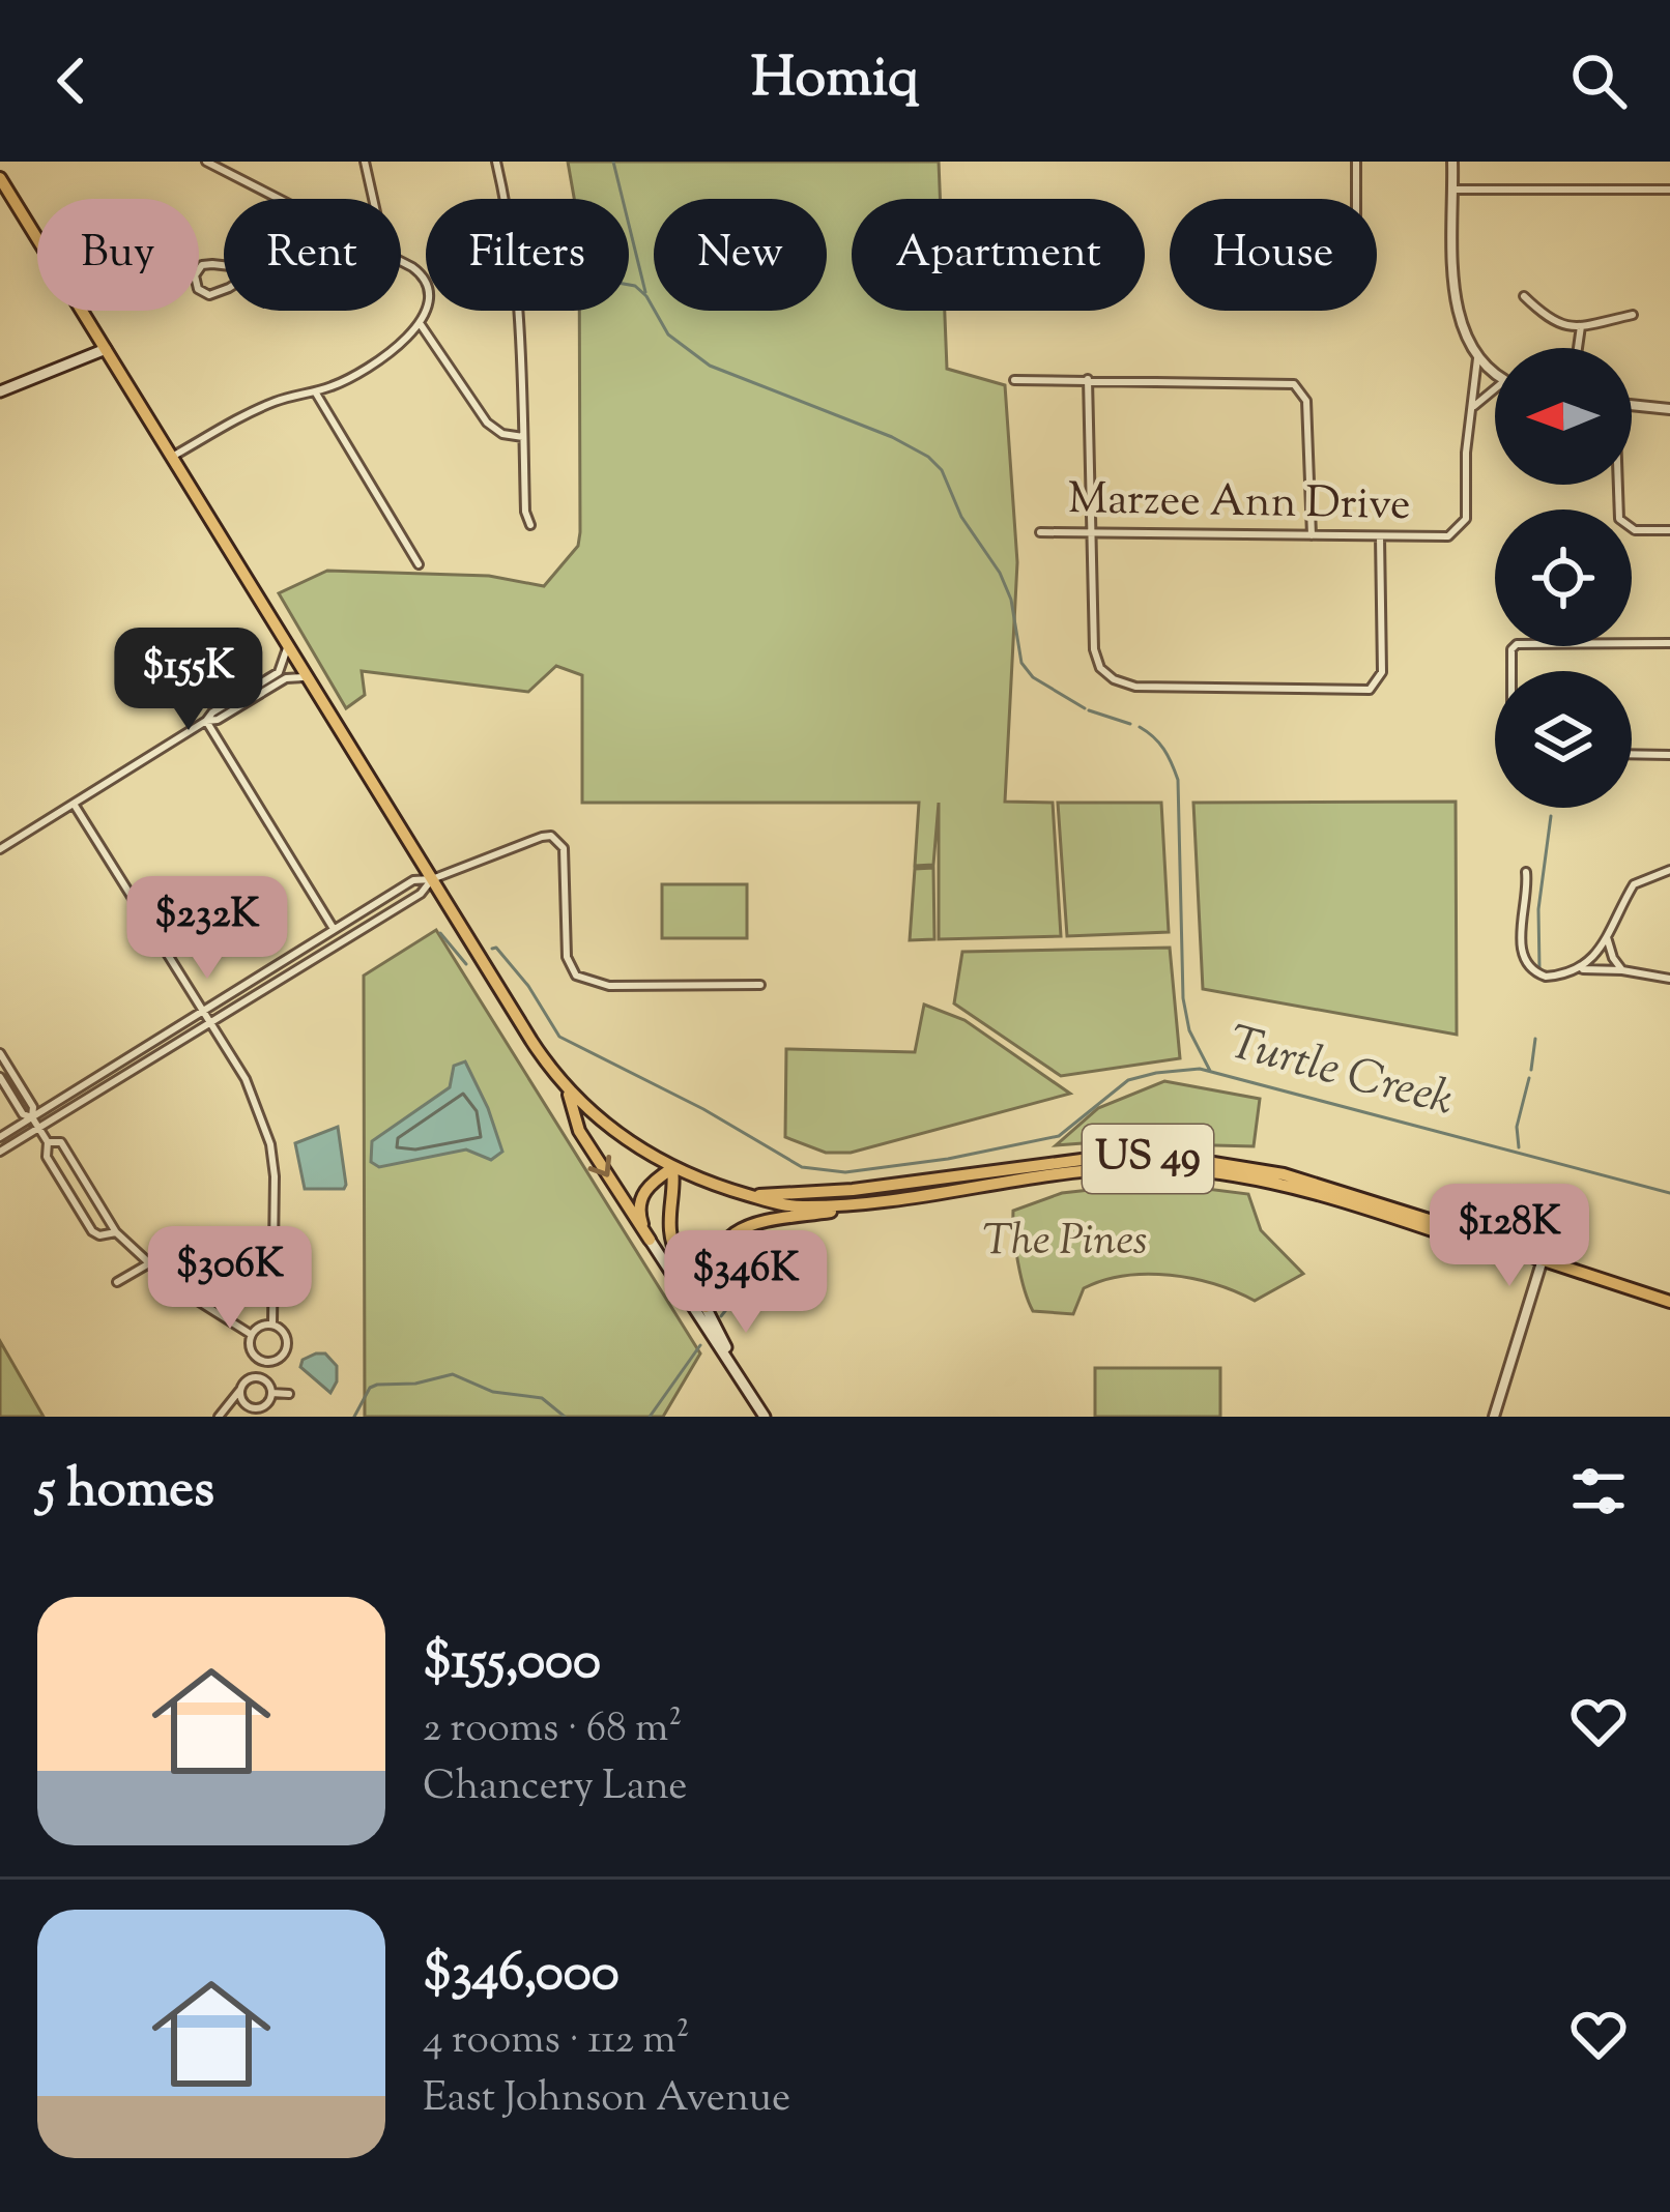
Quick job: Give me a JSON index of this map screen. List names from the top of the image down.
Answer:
{
  "streets": {
    "highway": ["US 49"],
    "street": ["Marzee Ann Drive"]
  },
  "water": ["Turtle Creek"],
  "parks": ["The Pines"],
  "north": "left",
  "page": {
    "header": "Homiq",
    "chip": [
      "Buy",
      "Rent",
      "Filters",
      "New",
      "Apartment",
      "House"
    ],
    "price": [
      "$155K",
      "$232K",
      "$128K",
      "$306K",
      "$346K"
    ],
    "heading": "5 homes",
    "list": [
      {
        "name": "$155,000",
        "note": "2 rooms · 68 m² · Chancery Lane"
      },
      {
        "name": "$346,000",
        "note": "4 rooms · 112 m² · East Johnson Avenue"
      }
    ]
  }
}
